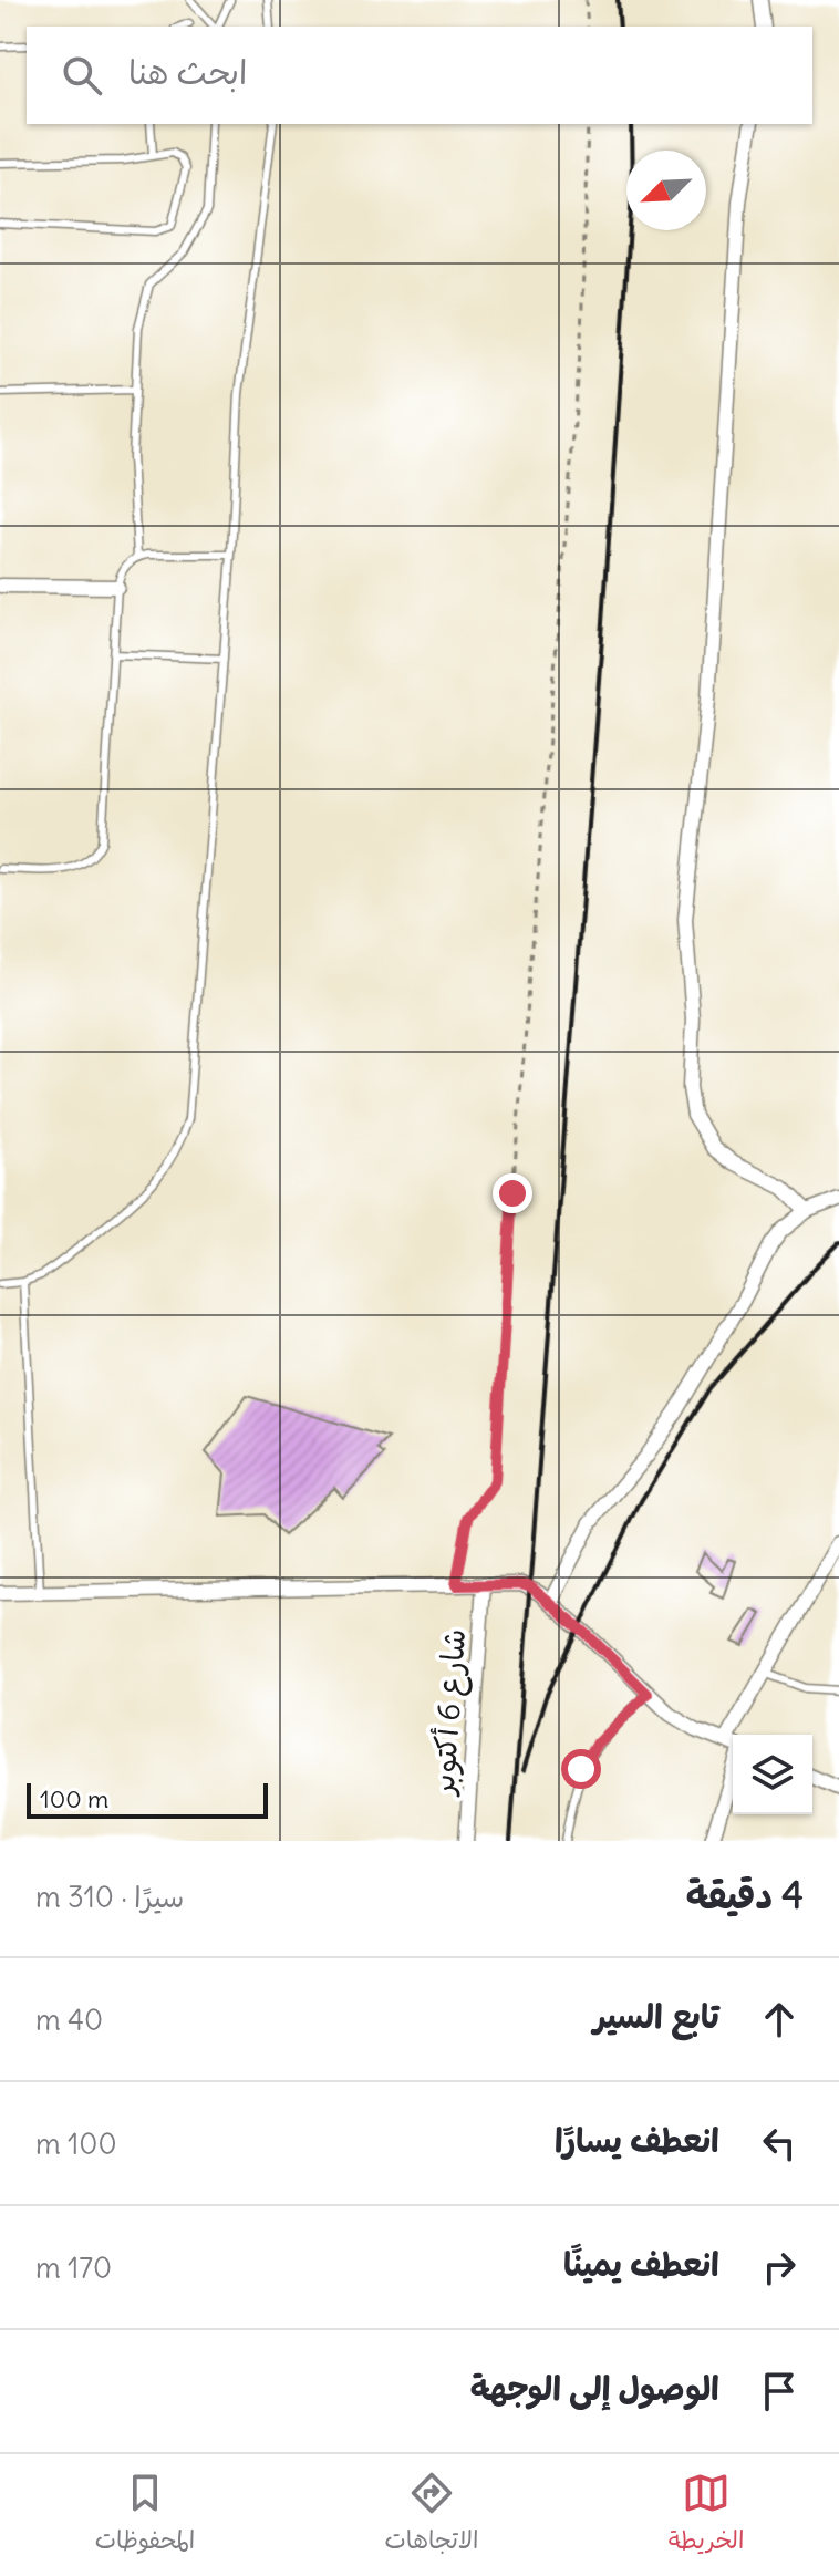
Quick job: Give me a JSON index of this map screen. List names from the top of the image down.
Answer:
{
  "streets": {
    "street": ["شارع 6 أكتوبر"]
  },
  "scale_bar": "100 m",
  "north": "bottom left",
  "page": {
    "search": "ابحث هنا",
    "scale": "100 m",
    "heading": ["4 دقيقة", "سيرًا · 310 m"],
    "list": [
      ["تابع السير", "40 m"],
      ["انعطف يسارًا", "100 m"],
      ["انعطف يمينًا", "170 m"],
      "الوصول إلى الوجهة"
    ],
    "nav": ["الخريطة", "الاتجاهات", "المحفوظات"]
  }
}
